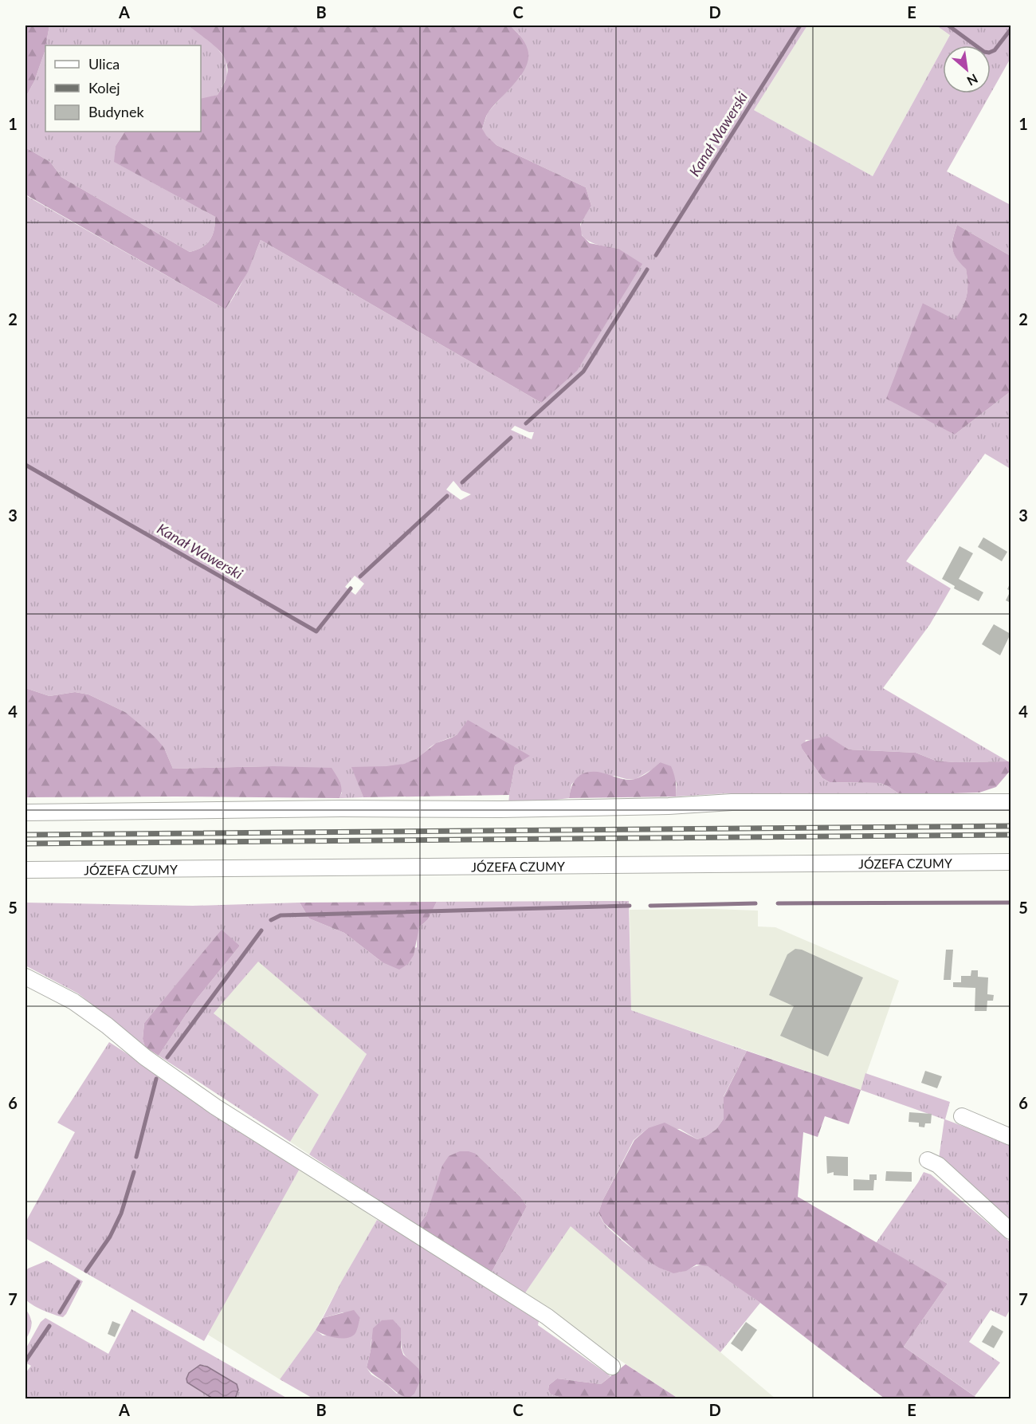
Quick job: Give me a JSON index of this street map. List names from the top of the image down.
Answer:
{
  "streets": {
    "street": ["JÓZEFA CZUMY"]
  },
  "water": ["Kanał Wawerski"],
  "legend": ["Ulica", "Kolej", "Budynek"],
  "north": "bottom right",
  "grid": {
    "columns": [
      "A",
      "B",
      "C",
      "D",
      "E"
    ],
    "rows": [
      "1",
      "2",
      "3",
      "4",
      "5",
      "6",
      "7"
    ]
  }
}
